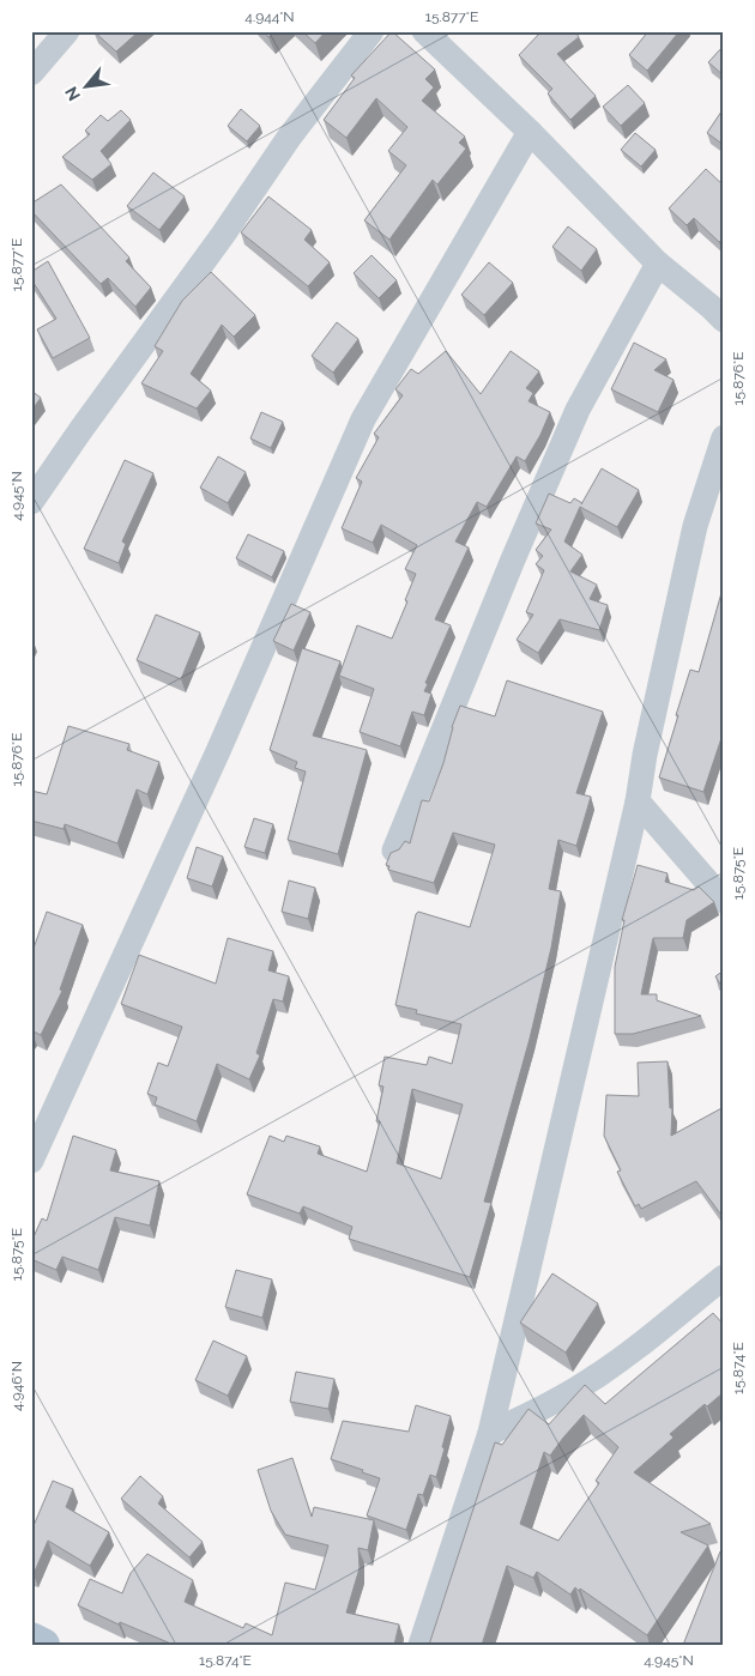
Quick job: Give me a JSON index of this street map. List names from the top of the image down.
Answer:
{
  "north": "bottom left",
  "coordinates": [
    "4.944°N",
    "15.877°E",
    "15.876°E",
    "4.945°N",
    "15.875°E",
    "15.874°E",
    "4.946°N"
  ]
}
